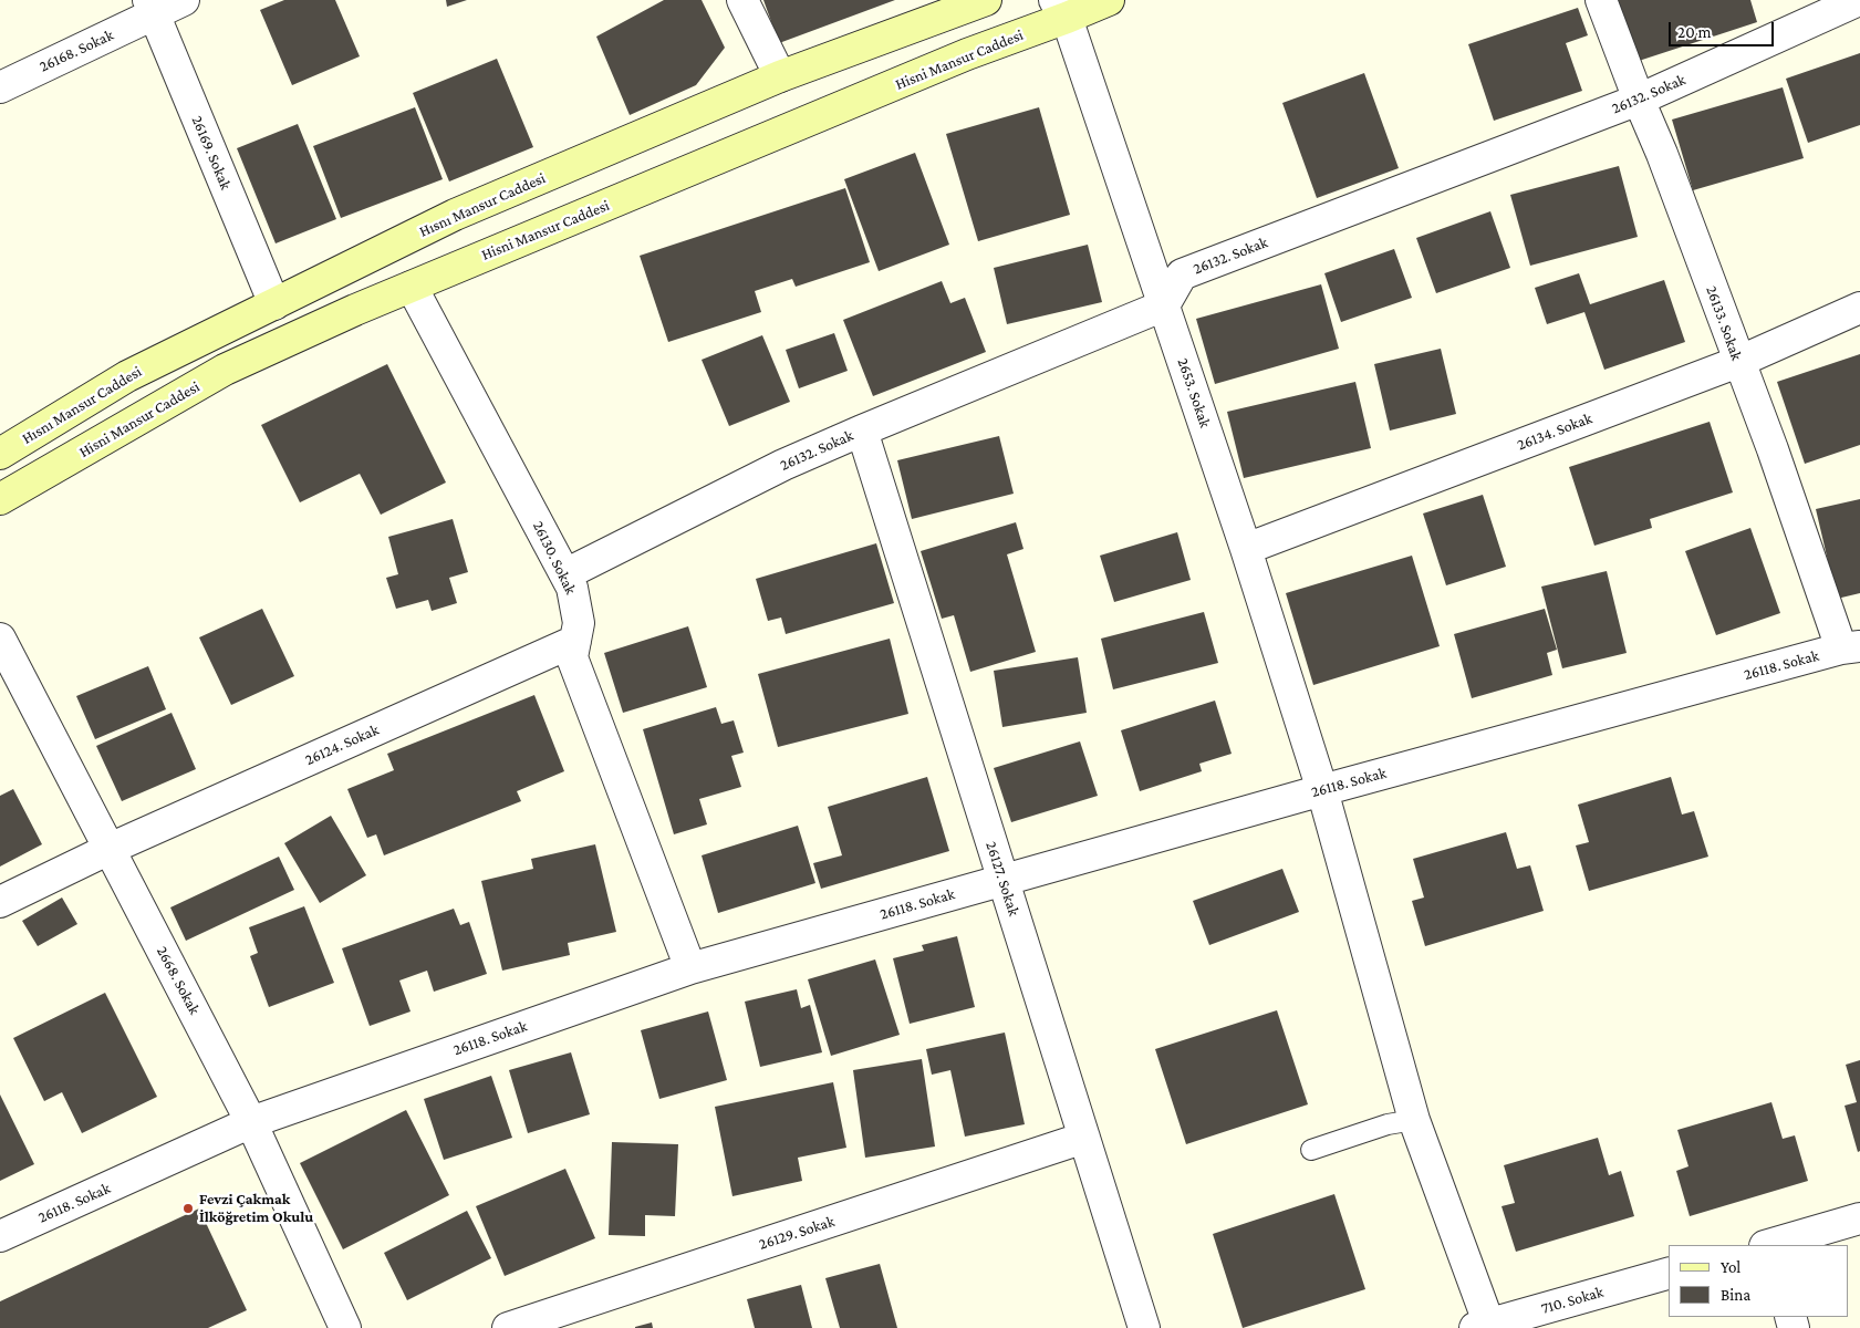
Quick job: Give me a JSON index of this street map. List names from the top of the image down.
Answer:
{
  "streets": {
    "main road": ["Hisni Mansur Caddesi", "Hısnı Mansur Caddesi"],
    "street": [
      "26168. Sokak",
      "26132. Sokak",
      "26169. Sokak",
      "26133. Sokak",
      "2653. Sokak",
      "26134. Sokak",
      "26130. Sokak",
      "26118. Sokak",
      "26124. Sokak",
      "26127. Sokak",
      "2668. Sokak",
      "26129. Sokak",
      "710. Sokak"
    ]
  },
  "crossings": [
    ["26168. Sokak", "26169. Sokak"],
    ["Hisni Mansur Caddesi", "2653. Sokak"],
    ["Hisni Mansur Caddesi", "26130. Sokak"],
    ["26132. Sokak", "26133. Sokak"],
    ["26132. Sokak", "2653. Sokak"],
    ["26132. Sokak", "26130. Sokak"],
    ["26132. Sokak", "26127. Sokak"],
    ["26169. Sokak", "Hısnı Mansur Caddesi"],
    ["26133. Sokak", "26134. Sokak"],
    ["26133. Sokak", "26118. Sokak"],
    ["2653. Sokak", "26134. Sokak"],
    ["2653. Sokak", "26118. Sokak"],
    ["2653. Sokak", "710. Sokak"],
    ["26130. Sokak", "26118. Sokak"],
    ["26130. Sokak", "26124. Sokak"],
    ["26118. Sokak", "26127. Sokak"],
    ["26118. Sokak", "2668. Sokak"],
    ["26124. Sokak", "2668. Sokak"],
    ["26127. Sokak", "26129. Sokak"]
  ],
  "places": ["Fevzi Çakmak İlköğretim Okulu"],
  "legend": ["Yol", "Bina"],
  "scale_bar": "20 m"
}
